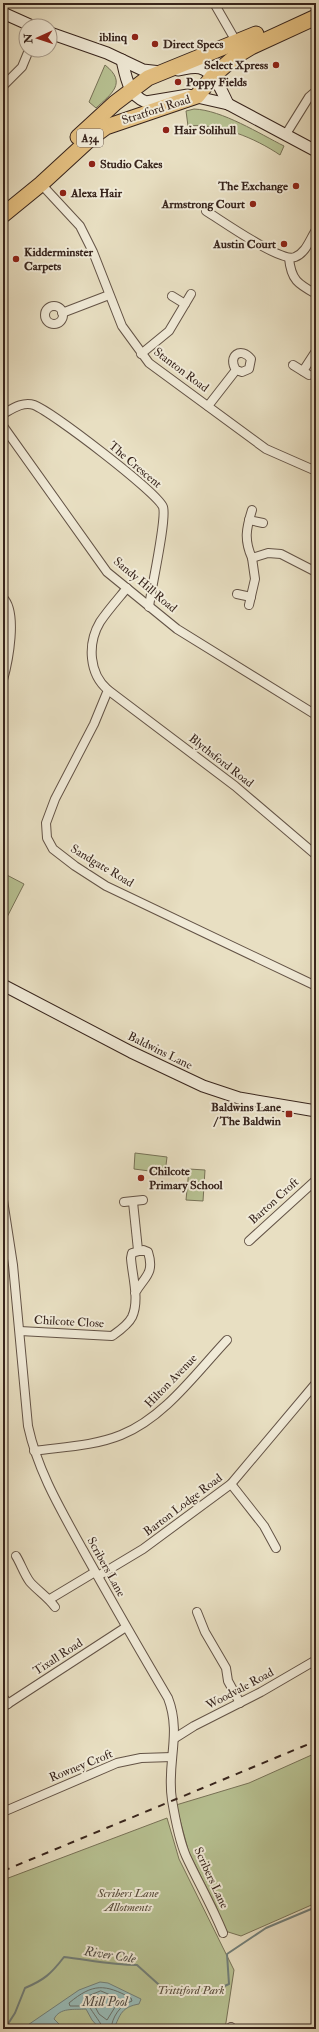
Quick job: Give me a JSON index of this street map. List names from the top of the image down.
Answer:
{
  "streets": {
    "highway": ["Stratford Road", "A34"],
    "street": [
      "Stanton Road",
      "The Crescent",
      "Sandy Hill Road",
      "Blythsford Road",
      "Sandgate Road",
      "Baldwins Lane",
      "Barton Croft",
      "Chilcote Close",
      "Hilton Avenue",
      "Barton Lodge Road",
      "Scribers Lane",
      "Tixall Road",
      "Woodvale Road",
      "Rowney Croft"
    ]
  },
  "crossings": [
    ["Stratford Road", "Stanton Road"],
    ["The Crescent", "Sandy Hill Road"],
    ["Blythsford Road", "Sandgate Road"],
    ["Chilcote Close", "Scribers Lane"],
    ["Hilton Avenue", "Scribers Lane"],
    ["Barton Lodge Road", "Scribers Lane"],
    ["Scribers Lane", "Tixall Road"],
    ["Scribers Lane", "Woodvale Road"],
    ["Scribers Lane", "Rowney Croft"]
  ],
  "water": ["River Cole", "Mill Pool"],
  "parks": ["Scribers Lane Allotments", "Trittiford Park"],
  "places": {
    "other": [
      "iblinq",
      "Direct Specs",
      "Select Xpress",
      "Poppy Fields",
      "Hair Solihull",
      "Studio Cakes",
      "The Exchange",
      "Alexa Hair",
      "Armstrong Court",
      "Austin Court",
      "Kidderminster Carpets",
      "Chilcote Primary School"
    ],
    "transit": ["Baldwins Lane / The Baldwin"]
  },
  "north": "left"
}
